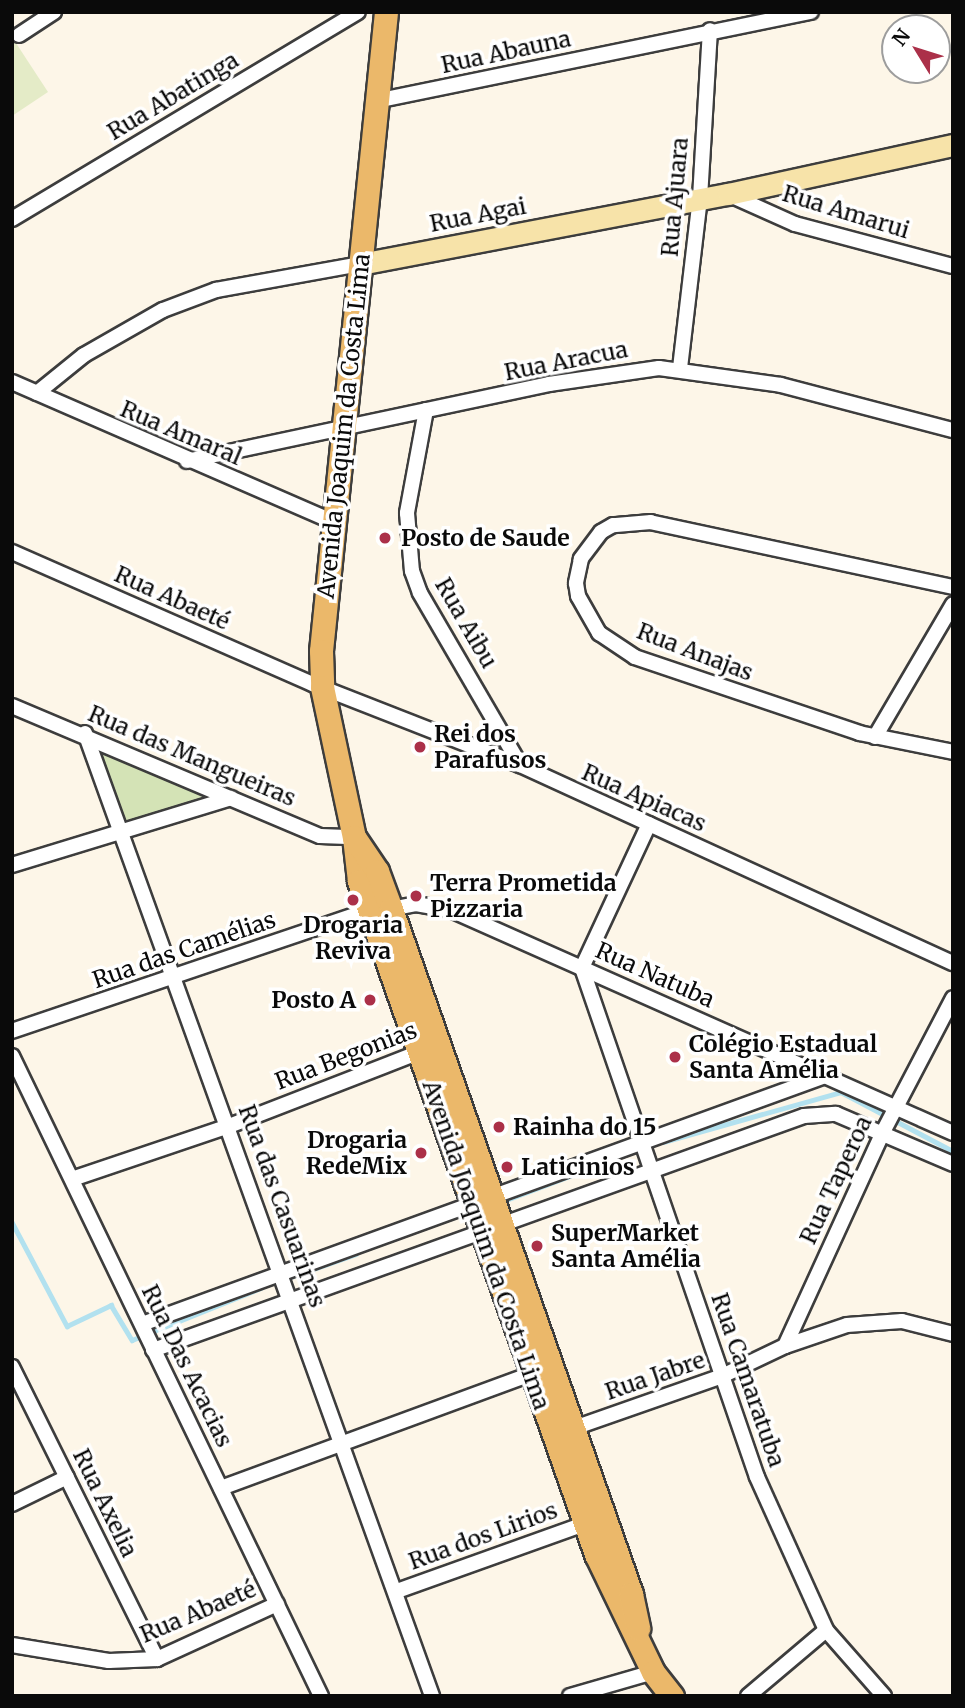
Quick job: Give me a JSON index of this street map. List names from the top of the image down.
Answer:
{
  "streets": {
    "main road": ["Avenida Joaquim da Costa Lima"],
    "street": [
      "Rua Abauna",
      "Rua Abatinga",
      "Rua Ajuara",
      "Rua Amarui",
      "Rua Agai",
      "Rua Aracua",
      "Rua Amaral",
      "Rua Abaeté",
      "Rua Aibu",
      "Rua Anajas",
      "Rua das Mangueiras",
      "Rua Apiacas",
      "Rua das Camélias",
      "Rua Natuba",
      "Rua Begonias",
      "Rua Taperoa",
      "Rua das Casuarinas",
      "Rua Das Acacias",
      "Rua Jabre",
      "Rua Camaratuba",
      "Rua Axelia",
      "Rua dos Lirios"
    ]
  },
  "crossings": [
    ["Rua Abauna", "Rua Ajuara"],
    ["Rua Abauna", "Avenida Joaquim da Costa Lima"],
    ["Rua Ajuara", "Rua Agai"],
    ["Rua Ajuara", "Rua Aracua"],
    ["Rua Amarui", "Rua Agai"],
    ["Rua Agai", "Avenida Joaquim da Costa Lima"],
    ["Rua Agai", "Rua Amaral"],
    ["Rua Aracua", "Avenida Joaquim da Costa Lima"],
    ["Rua Aracua", "Rua Amaral"],
    ["Rua Aracua", "Rua Aibu"],
    ["Avenida Joaquim da Costa Lima", "Rua Amaral"],
    ["Avenida Joaquim da Costa Lima", "Rua Abaeté"],
    ["Avenida Joaquim da Costa Lima", "Rua das Mangueiras"],
    ["Avenida Joaquim da Costa Lima", "Rua Apiacas"],
    ["Avenida Joaquim da Costa Lima", "Rua das Camélias"],
    ["Avenida Joaquim da Costa Lima", "Rua Natuba"],
    ["Avenida Joaquim da Costa Lima", "Rua Begonias"],
    ["Avenida Joaquim da Costa Lima", "Rua Jabre"],
    ["Avenida Joaquim da Costa Lima", "Rua dos Lirios"],
    ["Rua Abaeté", "Rua Apiacas"],
    ["Rua Abaeté", "Rua Das Acacias"],
    ["Rua Abaeté", "Rua Axelia"],
    ["Rua Aibu", "Rua Apiacas"],
    ["Rua das Mangueiras", "Rua das Casuarinas"],
    ["Rua das Camélias", "Rua Natuba"],
    ["Rua das Camélias", "Rua das Casuarinas"],
    ["Rua Natuba", "Rua Taperoa"],
    ["Rua Natuba", "Rua Camaratuba"],
    ["Rua Begonias", "Rua das Casuarinas"],
    ["Rua Begonias", "Rua Das Acacias"],
    ["Rua Taperoa", "Rua Jabre"],
    ["Rua das Casuarinas", "Rua dos Lirios"],
    ["Rua Jabre", "Rua Camaratuba"]
  ],
  "places": [
    "Posto de Saude",
    "Rei dos Parafusos",
    "Terra Prometida Pizzaria",
    "Drogaria Reviva",
    "Posto A",
    "Colégio Estadual Santa Amélia",
    "Rainha do 15",
    "Drogaria RedeMix",
    "Laticinios",
    "SuperMarket Santa Amélia"
  ],
  "north": "top left"
}
